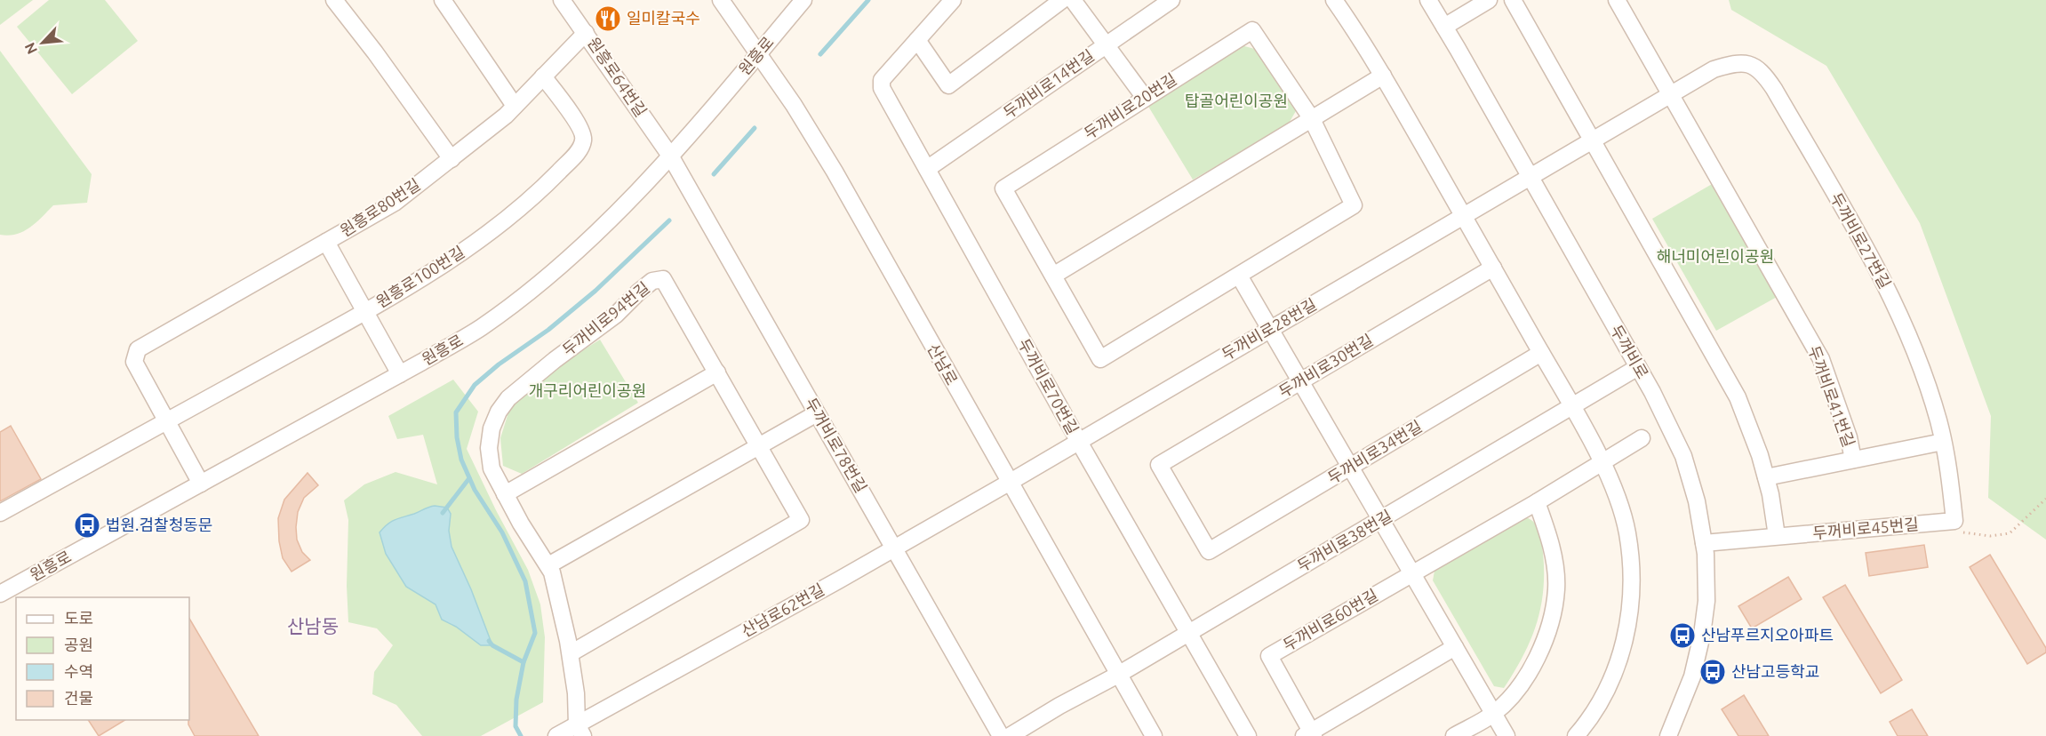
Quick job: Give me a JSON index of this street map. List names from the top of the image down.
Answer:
{
  "streets": {
    "street": [
      "원흥로",
      "원흥로64번길",
      "두꺼비로14번길",
      "두꺼비로20번길",
      "원흥로80번길",
      "두꺼비로27번길",
      "원흥로100번길",
      "두꺼비로94번길",
      "두꺼비로28번길",
      "두꺼비로",
      "산남로",
      "두꺼비로30번길",
      "두꺼비로70번길",
      "두꺼비로41번길",
      "두꺼비로78번길",
      "두꺼비로34번길",
      "두꺼비로45번길",
      "두꺼비로38번길",
      "산남로62번길",
      "두꺼비로60번길"
    ]
  },
  "crossings": [
    ["원흥로", "원흥로64번길"],
    ["원흥로", "원흥로80번길"],
    ["원흥로", "산남로"],
    ["원흥로", "두꺼비로78번길"],
    ["원흥로64번길", "원흥로80번길"],
    ["원흥로64번길", "두꺼비로78번길"],
    ["두꺼비로14번길", "두꺼비로70번길"],
    ["원흥로80번길", "원흥로100번길"],
    ["두꺼비로27번길", "두꺼비로28번길"],
    ["두꺼비로27번길", "두꺼비로"],
    ["두꺼비로27번길", "두꺼비로41번길"],
    ["두꺼비로27번길", "두꺼비로45번길"],
    ["두꺼비로94번길", "산남로62번길"],
    ["두꺼비로28번길", "두꺼비로"],
    ["두꺼비로28번길", "산남로"],
    ["두꺼비로28번길", "두꺼비로70번길"],
    ["두꺼비로28번길", "산남로62번길"],
    ["두꺼비로", "두꺼비로45번길"],
    ["두꺼비로", "두꺼비로38번길"],
    ["산남로", "두꺼비로38번길"],
    ["산남로", "산남로62번길"],
    ["두꺼비로30번길", "두꺼비로34번길"],
    ["두꺼비로70번길", "두꺼비로38번길"],
    ["두꺼비로78번길", "산남로62번길"]
  ],
  "districts": ["산남동"],
  "parks": ["탑골어린이공원", "해너미어린이공원", "개구리어린이공원"],
  "places": {
    "restaurant": ["일미칼국수"],
    "bus stop": ["법원.검찰청동문", "산남푸르지오아파트", "산남고등학교"]
  },
  "legend": [
    "도로",
    "공원",
    "수역",
    "건물"
  ],
  "north": "bottom left"
}
